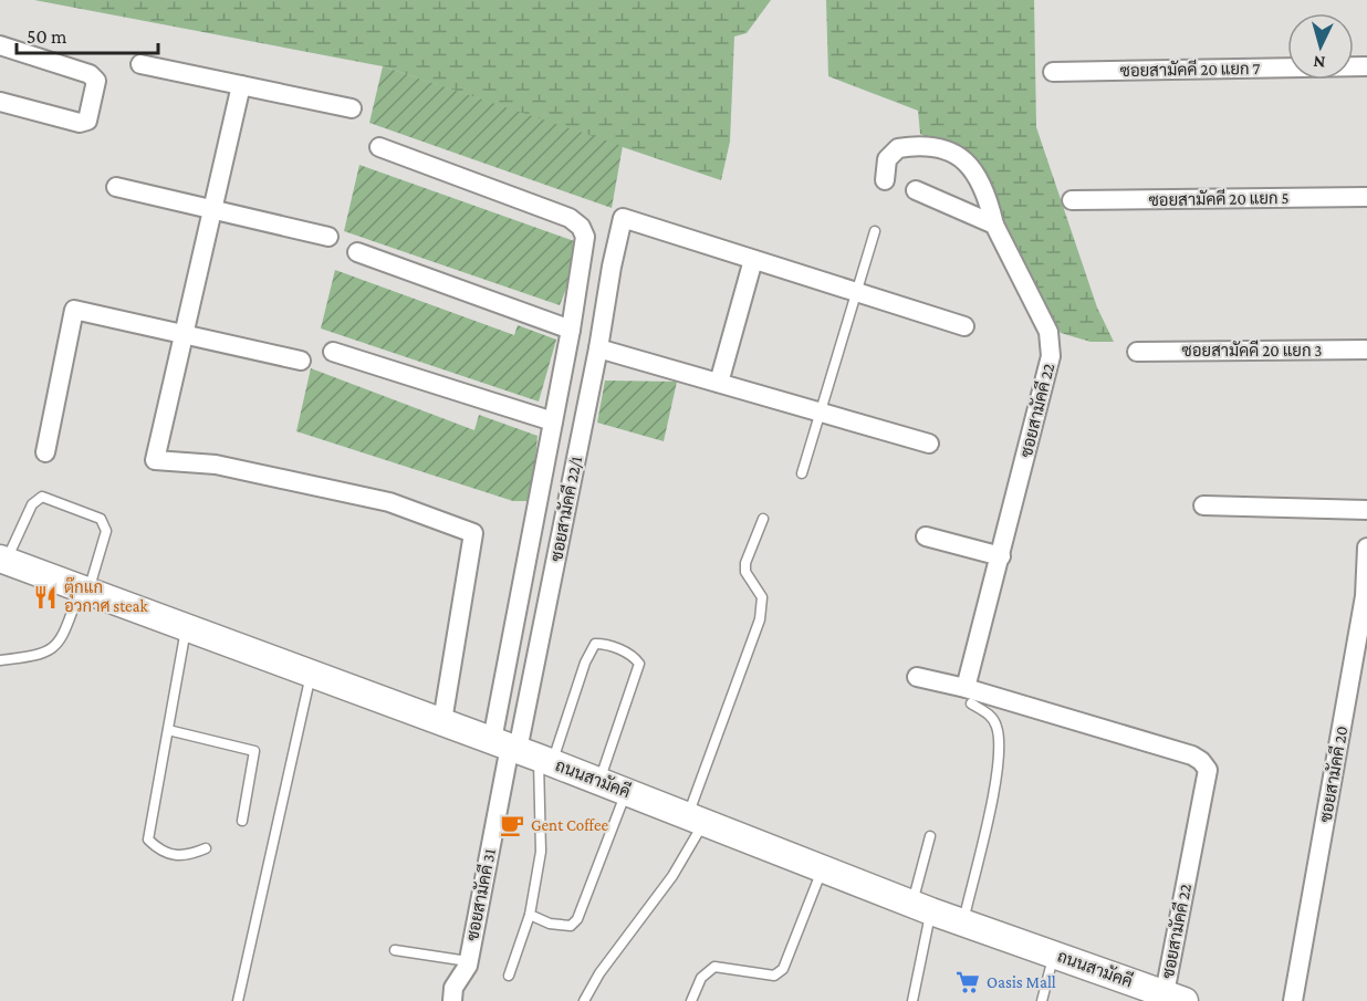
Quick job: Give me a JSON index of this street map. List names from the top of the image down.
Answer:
{
  "streets": {
    "main road": ["ถนนสามัคคี"],
    "street": [
      "ซอยสามัคคี 20 แยก 7",
      "ซอยสามัคคี 20 แยก 5",
      "ซอยสามัคคี 20 แยก 3",
      "ซอยสามัคคี 22",
      "ซอยสามัคคี 22/1",
      "ซอยสามัคคี 20",
      "ซอยสามัคคี 31"
    ]
  },
  "crossings": [
    ["ซอยสามัคคี 22", "ถนนสามัคคี"],
    ["ซอยสามัคคี 22/1", "ถนนสามัคคี"],
    ["ซอยสามัคคี 22/1", "ซอยสามัคคี 31"],
    ["ถนนสามัคคี", "ซอยสามัคคี 31"]
  ],
  "places": {
    "restaurant": ["ตุ๊กแก อวกาศ steak"],
    "cafe": ["Gent Coffee"],
    "supermarket": ["Oasis Mall"]
  },
  "scale_bar": "50 m",
  "north": "bottom"
}
